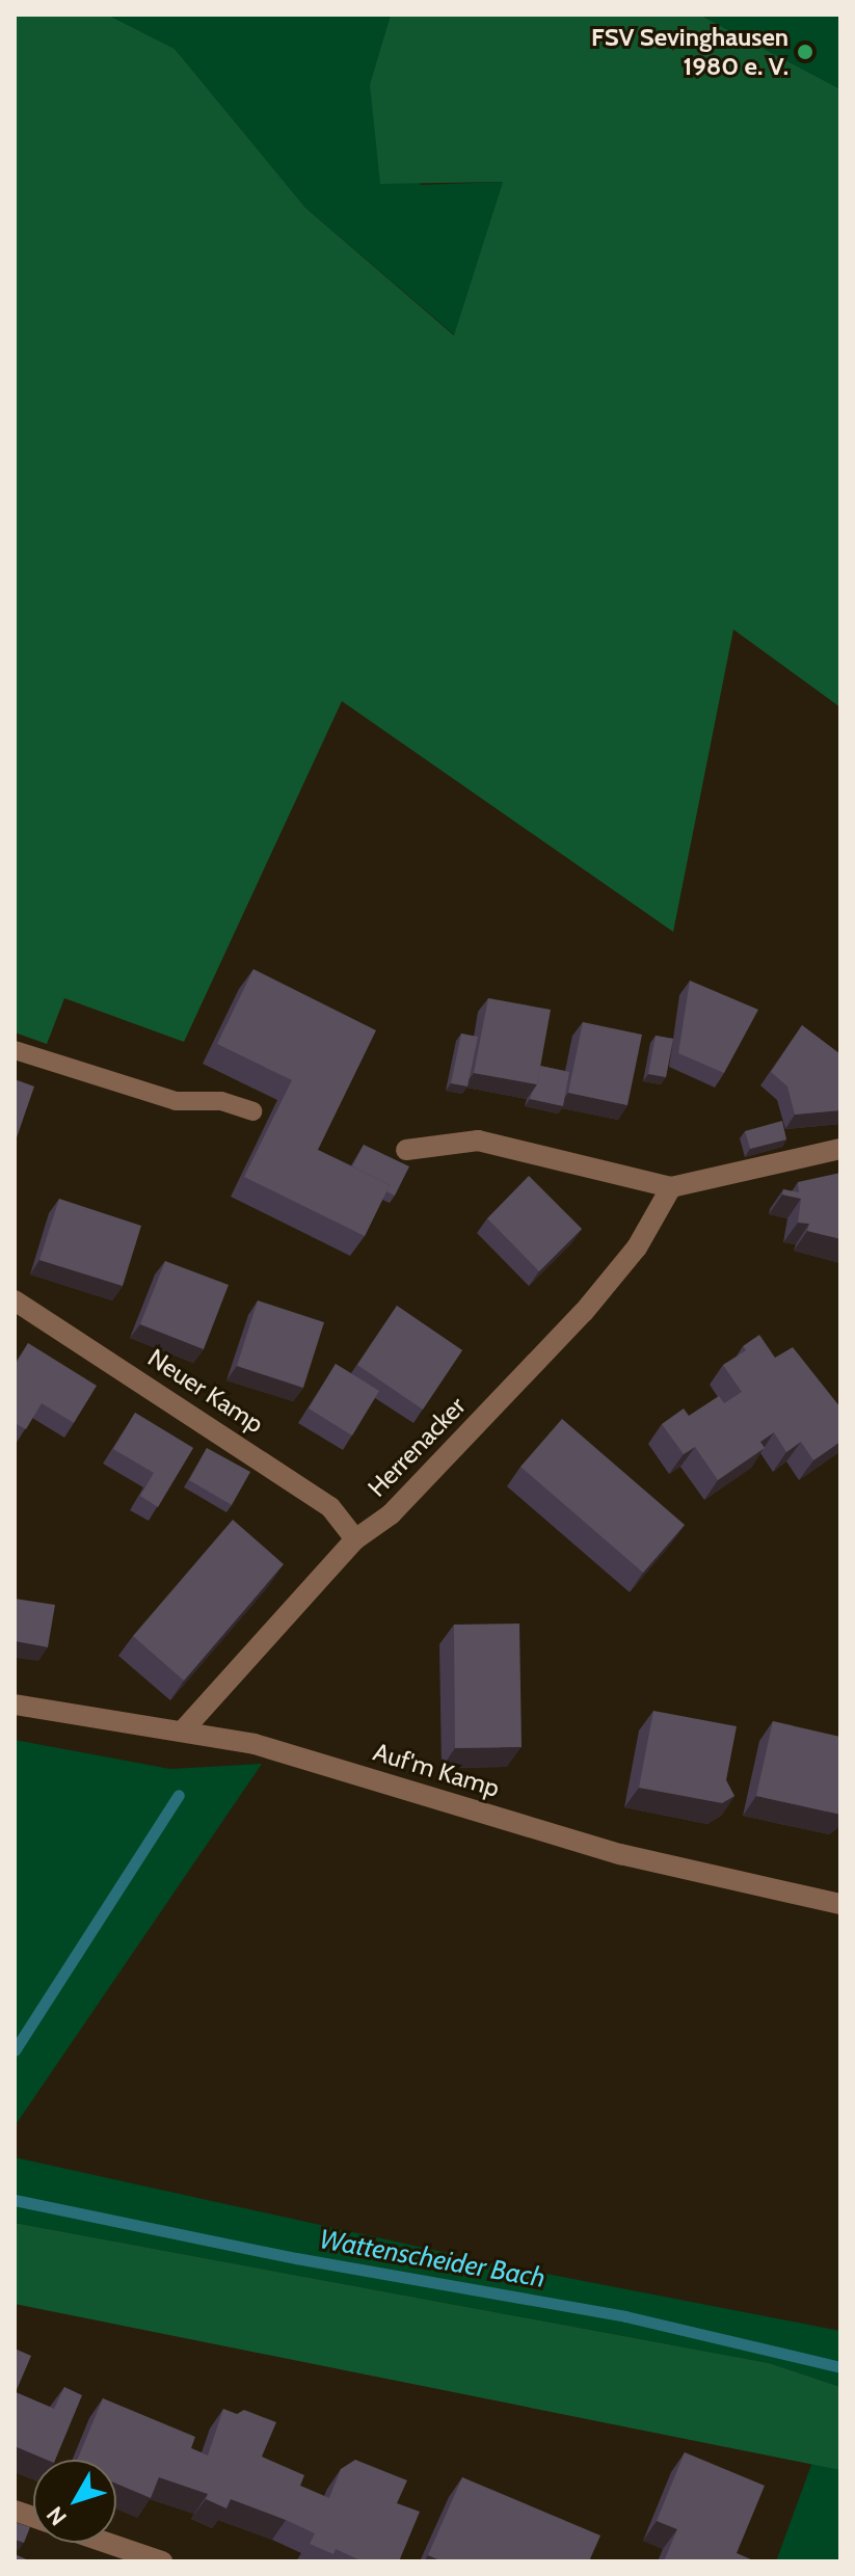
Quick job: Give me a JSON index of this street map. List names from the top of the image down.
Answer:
{
  "streets": {
    "street": ["Neuer Kamp", "Herrenacker", "Auf'm Kamp"]
  },
  "crossings": [
    ["Neuer Kamp", "Herrenacker"],
    ["Herrenacker", "Auf'm Kamp"]
  ],
  "water": ["Wattenscheider Bach"],
  "places": ["FSV Sevinghausen 1980 e. V."],
  "north": "bottom left"
}
